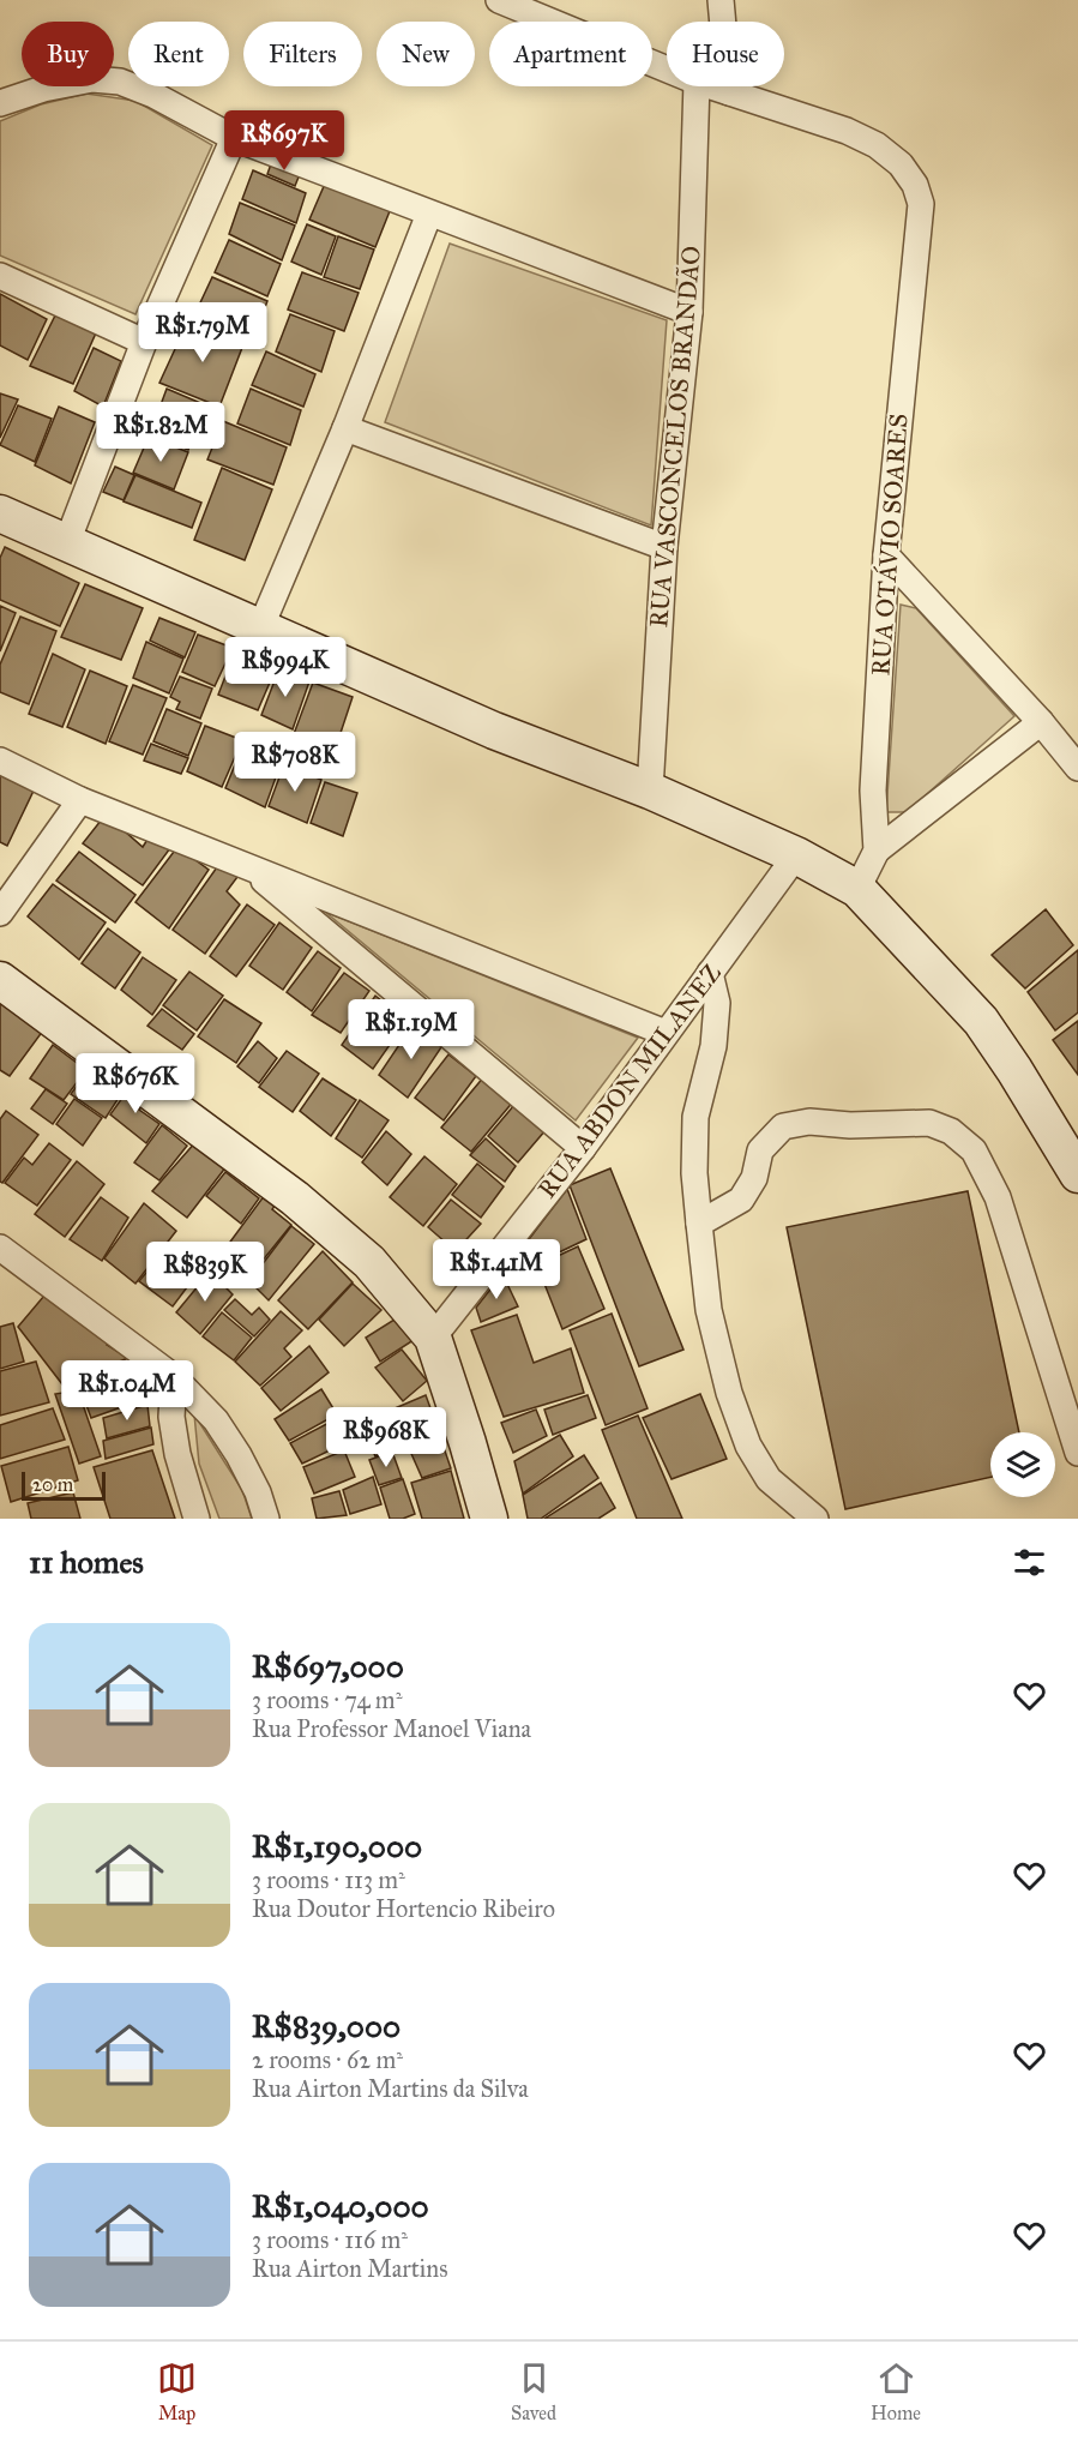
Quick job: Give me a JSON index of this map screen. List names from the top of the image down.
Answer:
{
  "streets": {
    "street": ["RUA VASCONCELOS BRANDÃO", "RUA OTÁVIO SOARES", "RUA ABDON MILANEZ"]
  },
  "scale_bar": "20 m",
  "page": {
    "chip": [
      "Buy",
      "Rent",
      "Filters",
      "New",
      "Apartment",
      "House"
    ],
    "price": [
      "R$697K",
      "R$1.79M",
      "R$1.82M",
      "R$994K",
      "R$708K",
      "R$1.19M",
      "R$676K",
      "R$1.41M",
      "R$839K",
      "R$1.04M",
      "R$968K"
    ],
    "scale": "20 m",
    "heading": "11 homes",
    "list": [
      {
        "name": "R$697,000",
        "note": "3 rooms · 74 m² · Rua Professor Manoel Viana"
      },
      {
        "name": "R$1,190,000",
        "note": "3 rooms · 113 m² · Rua Doutor Hortencio Ribeiro"
      },
      {
        "name": "R$839,000",
        "note": "2 rooms · 62 m² · Rua Airton Martins da Silva"
      },
      {
        "name": "R$1,040,000",
        "note": "3 rooms · 116 m² · Rua Airton Martins"
      }
    ],
    "tabs": ["Map", "Saved", "Home"]
  }
}
